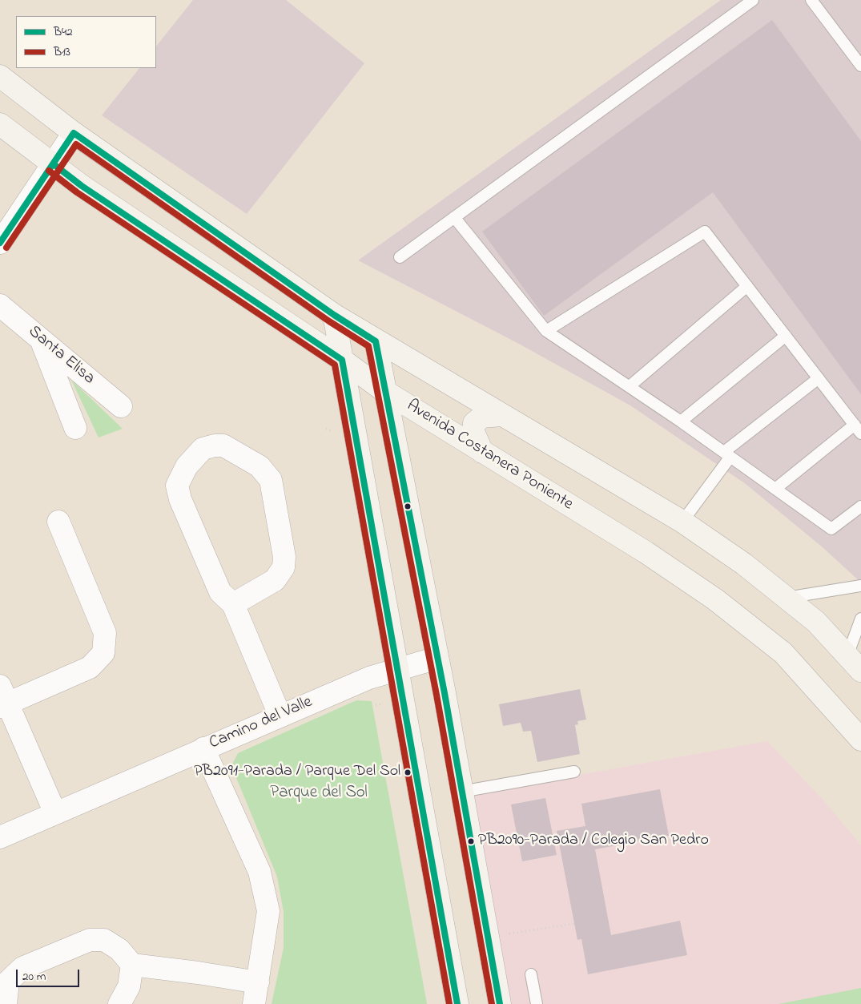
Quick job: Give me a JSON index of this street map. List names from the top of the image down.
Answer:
{
  "streets": {
    "street": ["Santa Elisa", "Avenida Costanera Poniente", "Camino del Valle"]
  },
  "parks": ["Parque del Sol"],
  "places": ["PB2091-Parada / Parque Del Sol", "PB2090-Parada / Colegio San Pedro"],
  "lines": ["transit line B42", "transit line B13"],
  "legend": ["B42", "B13"],
  "scale_bar": "20 m"
}
